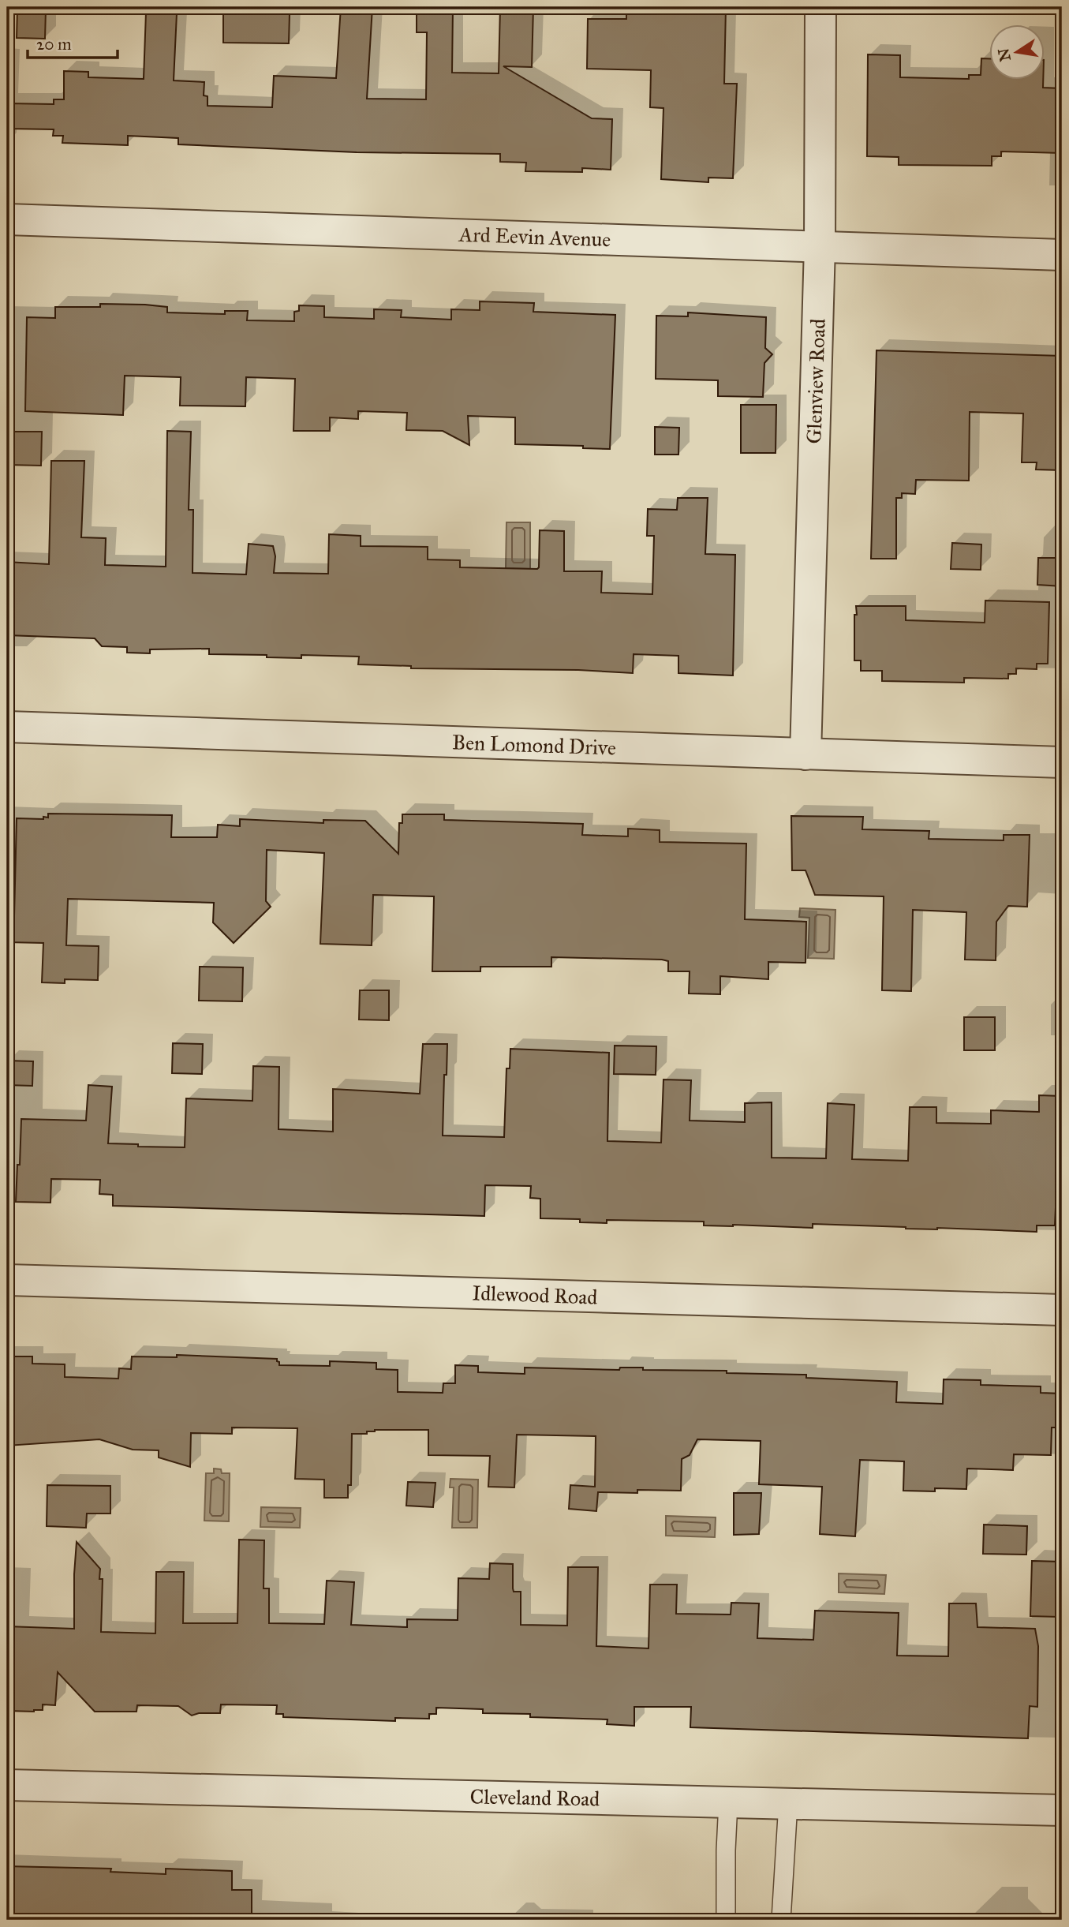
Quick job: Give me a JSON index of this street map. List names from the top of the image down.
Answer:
{
  "streets": {
    "street": [
      "Ard Eevin Avenue",
      "Glenview Road",
      "Ben Lomond Drive",
      "Idlewood Road",
      "Cleveland Road"
    ]
  },
  "crossings": [
    ["Ard Eevin Avenue", "Glenview Road"],
    ["Glenview Road", "Ben Lomond Drive"]
  ],
  "scale_bar": "20 m",
  "north": "left"
}
